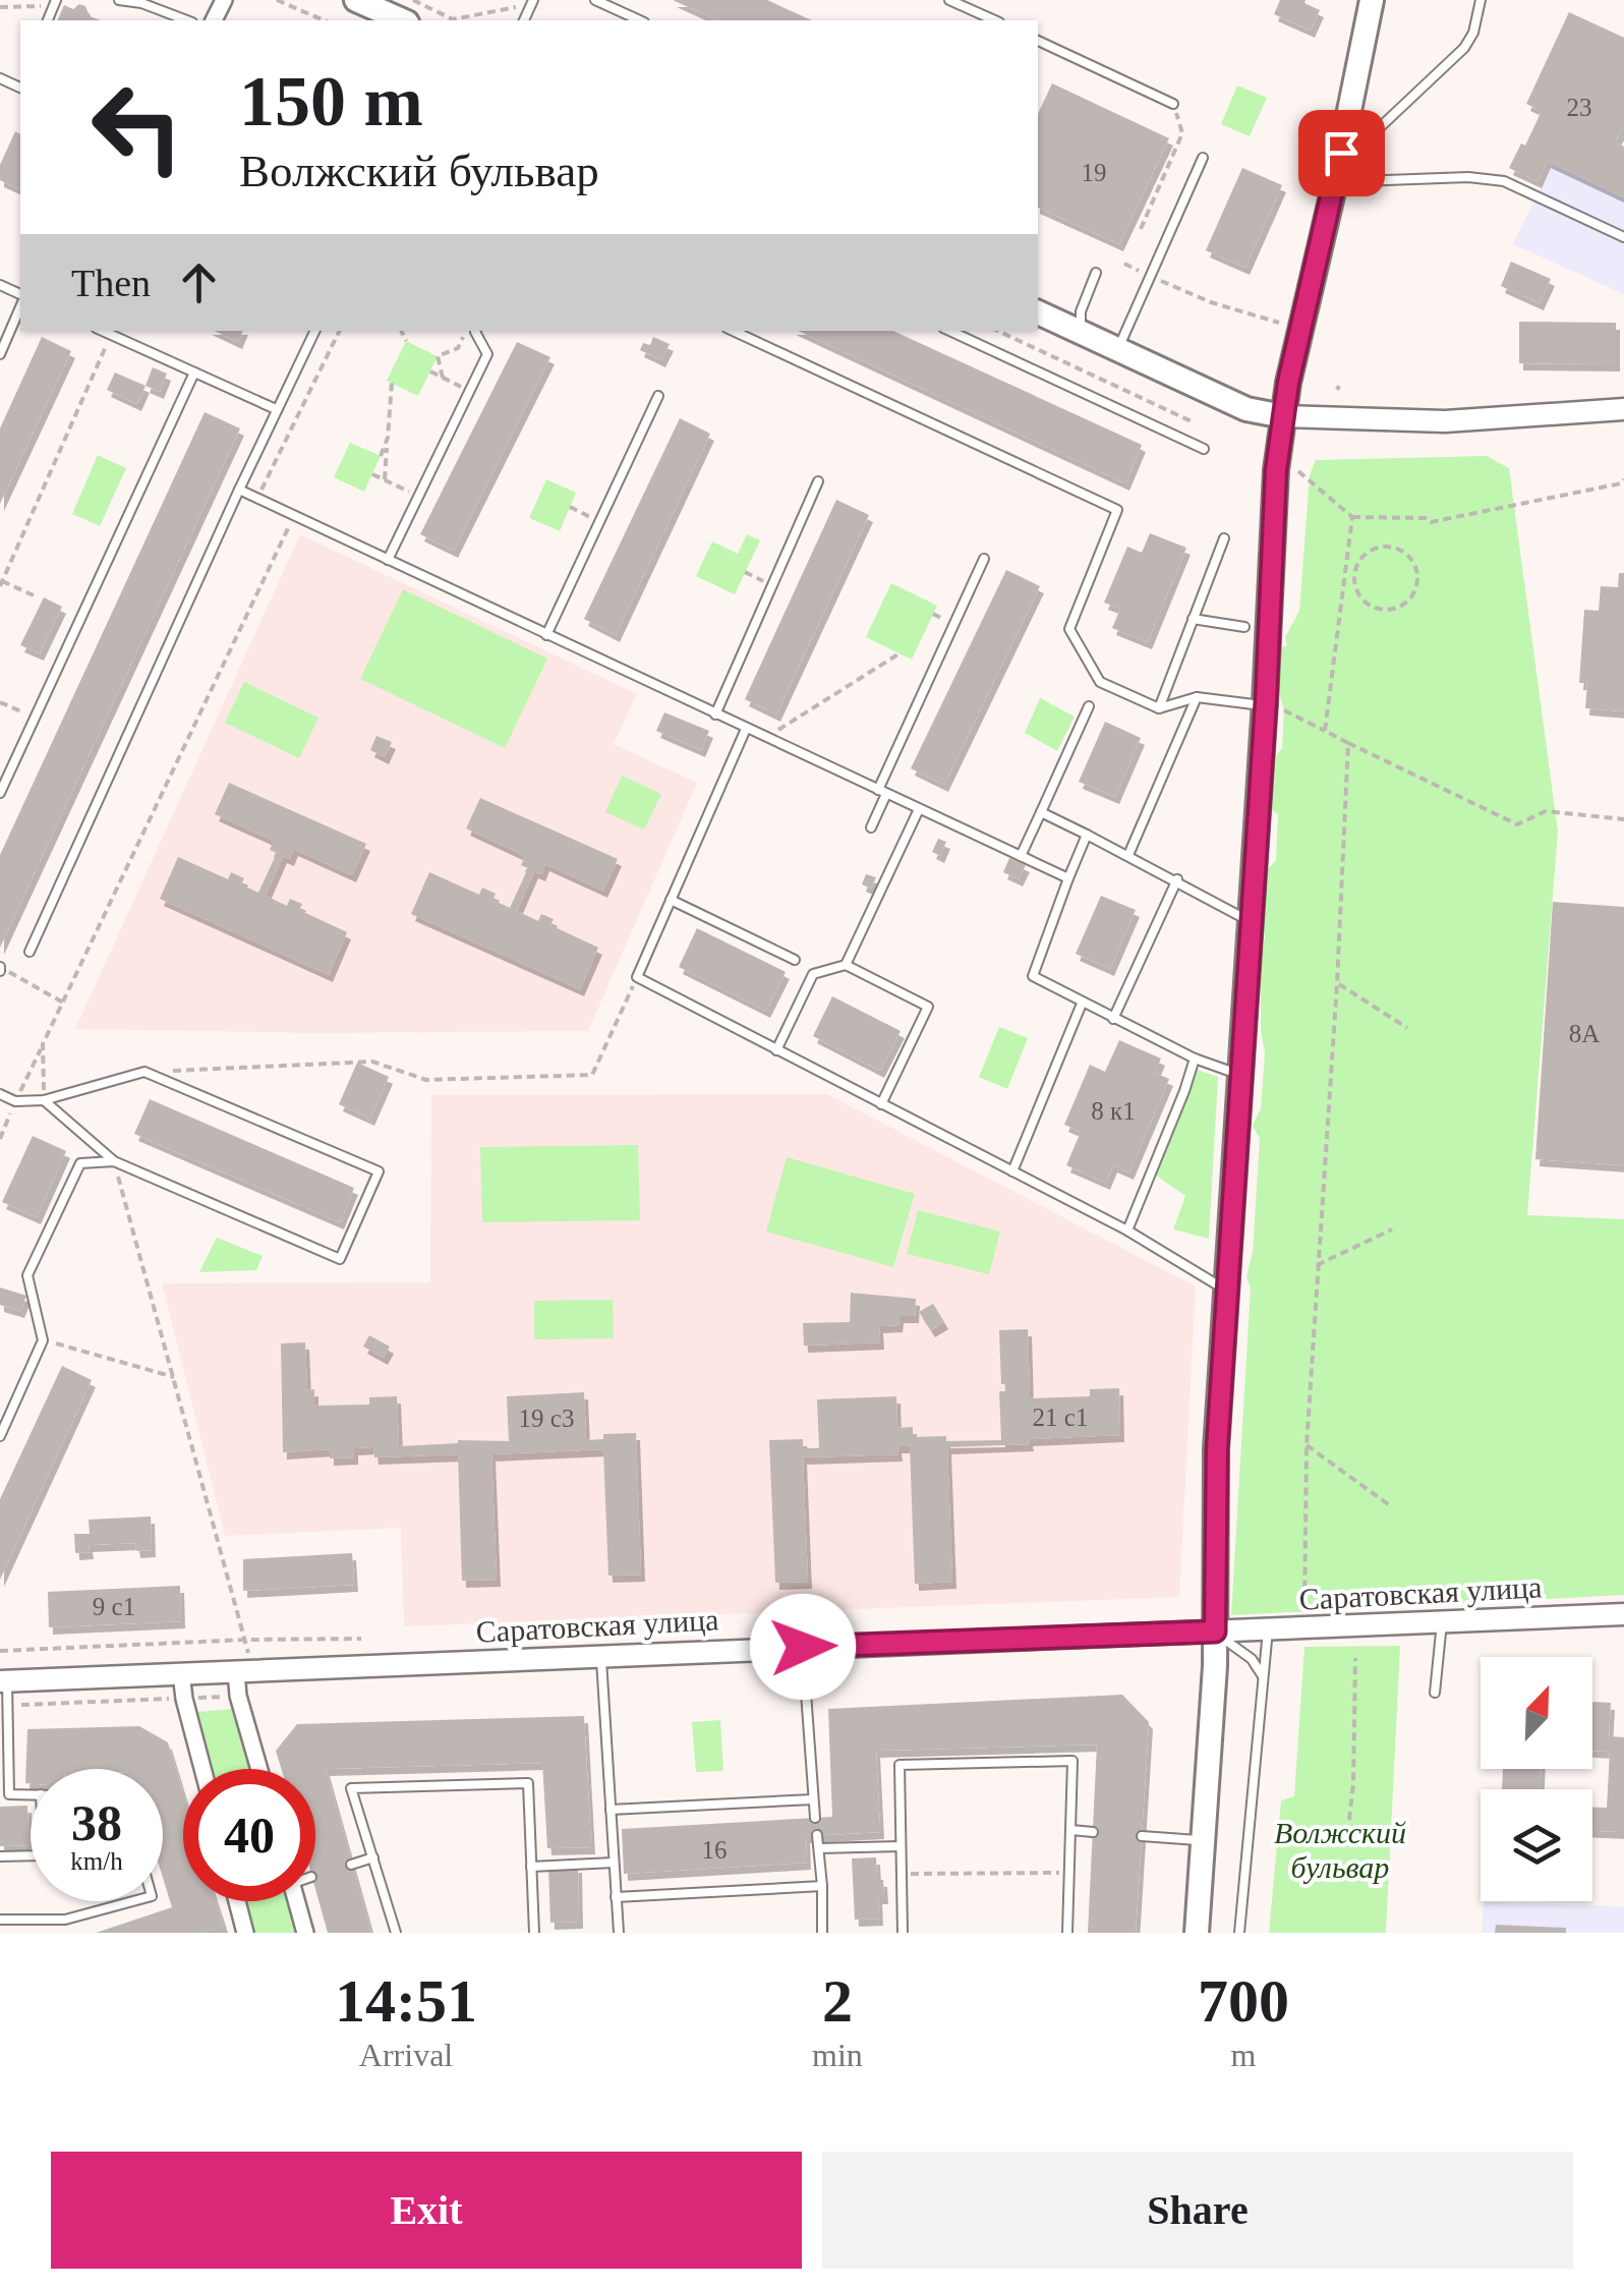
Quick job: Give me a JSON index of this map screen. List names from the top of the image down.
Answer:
{
  "streets": {
    "street": ["Саратовская улица"]
  },
  "parks": ["Волжский бульвар"],
  "house_numbers": [
    "23",
    "19",
    "8А",
    "8 к1",
    "21 с1",
    "19 с3",
    "9 с1",
    "16"
  ],
  "north": "top right",
  "page": {
    "turn": ["150 m", "Волжский бульвар"],
    "then": "Then",
    "speed": "38 km/h",
    "limit": "40",
    "eta": [
      "14:51",
      "Arrival",
      "2",
      "min",
      "700",
      "m"
    ],
    "buttons": ["Exit", "Share"]
  }
}
